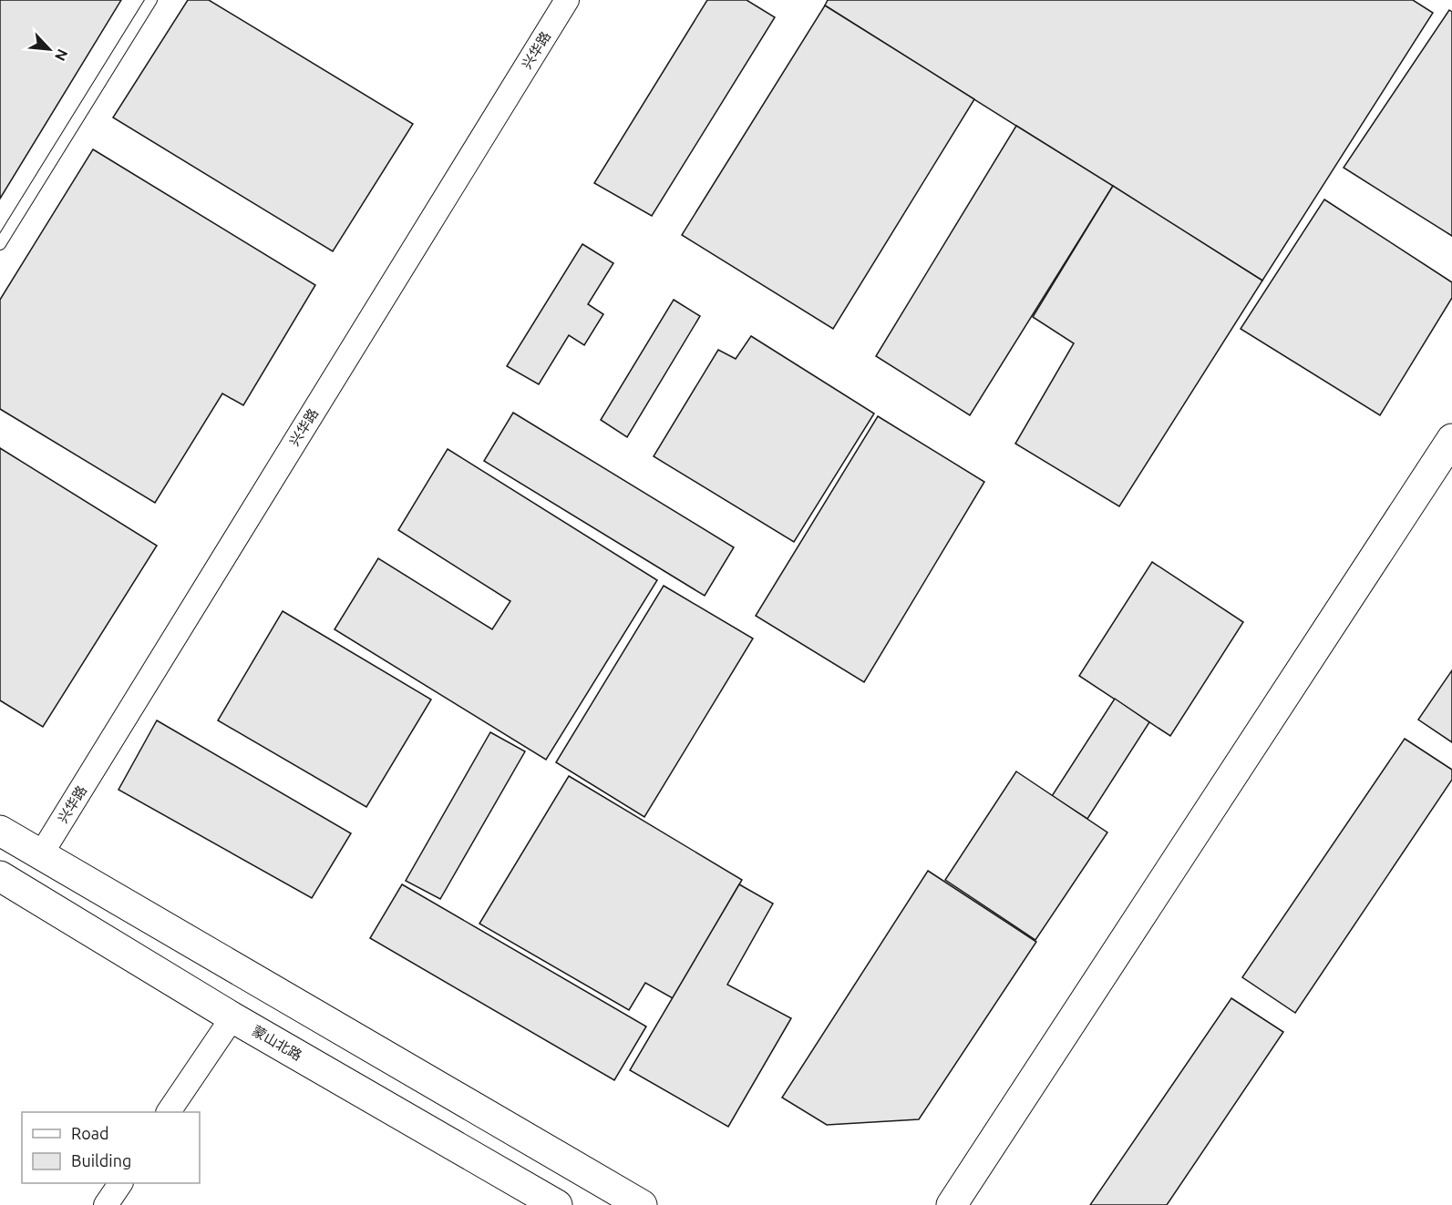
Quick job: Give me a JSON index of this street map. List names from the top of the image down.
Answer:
{
  "streets": {
    "main road": ["蒙山北路"],
    "street": ["兴华路"]
  },
  "legend": ["Road", "Building"],
  "north": "bottom right"
}
